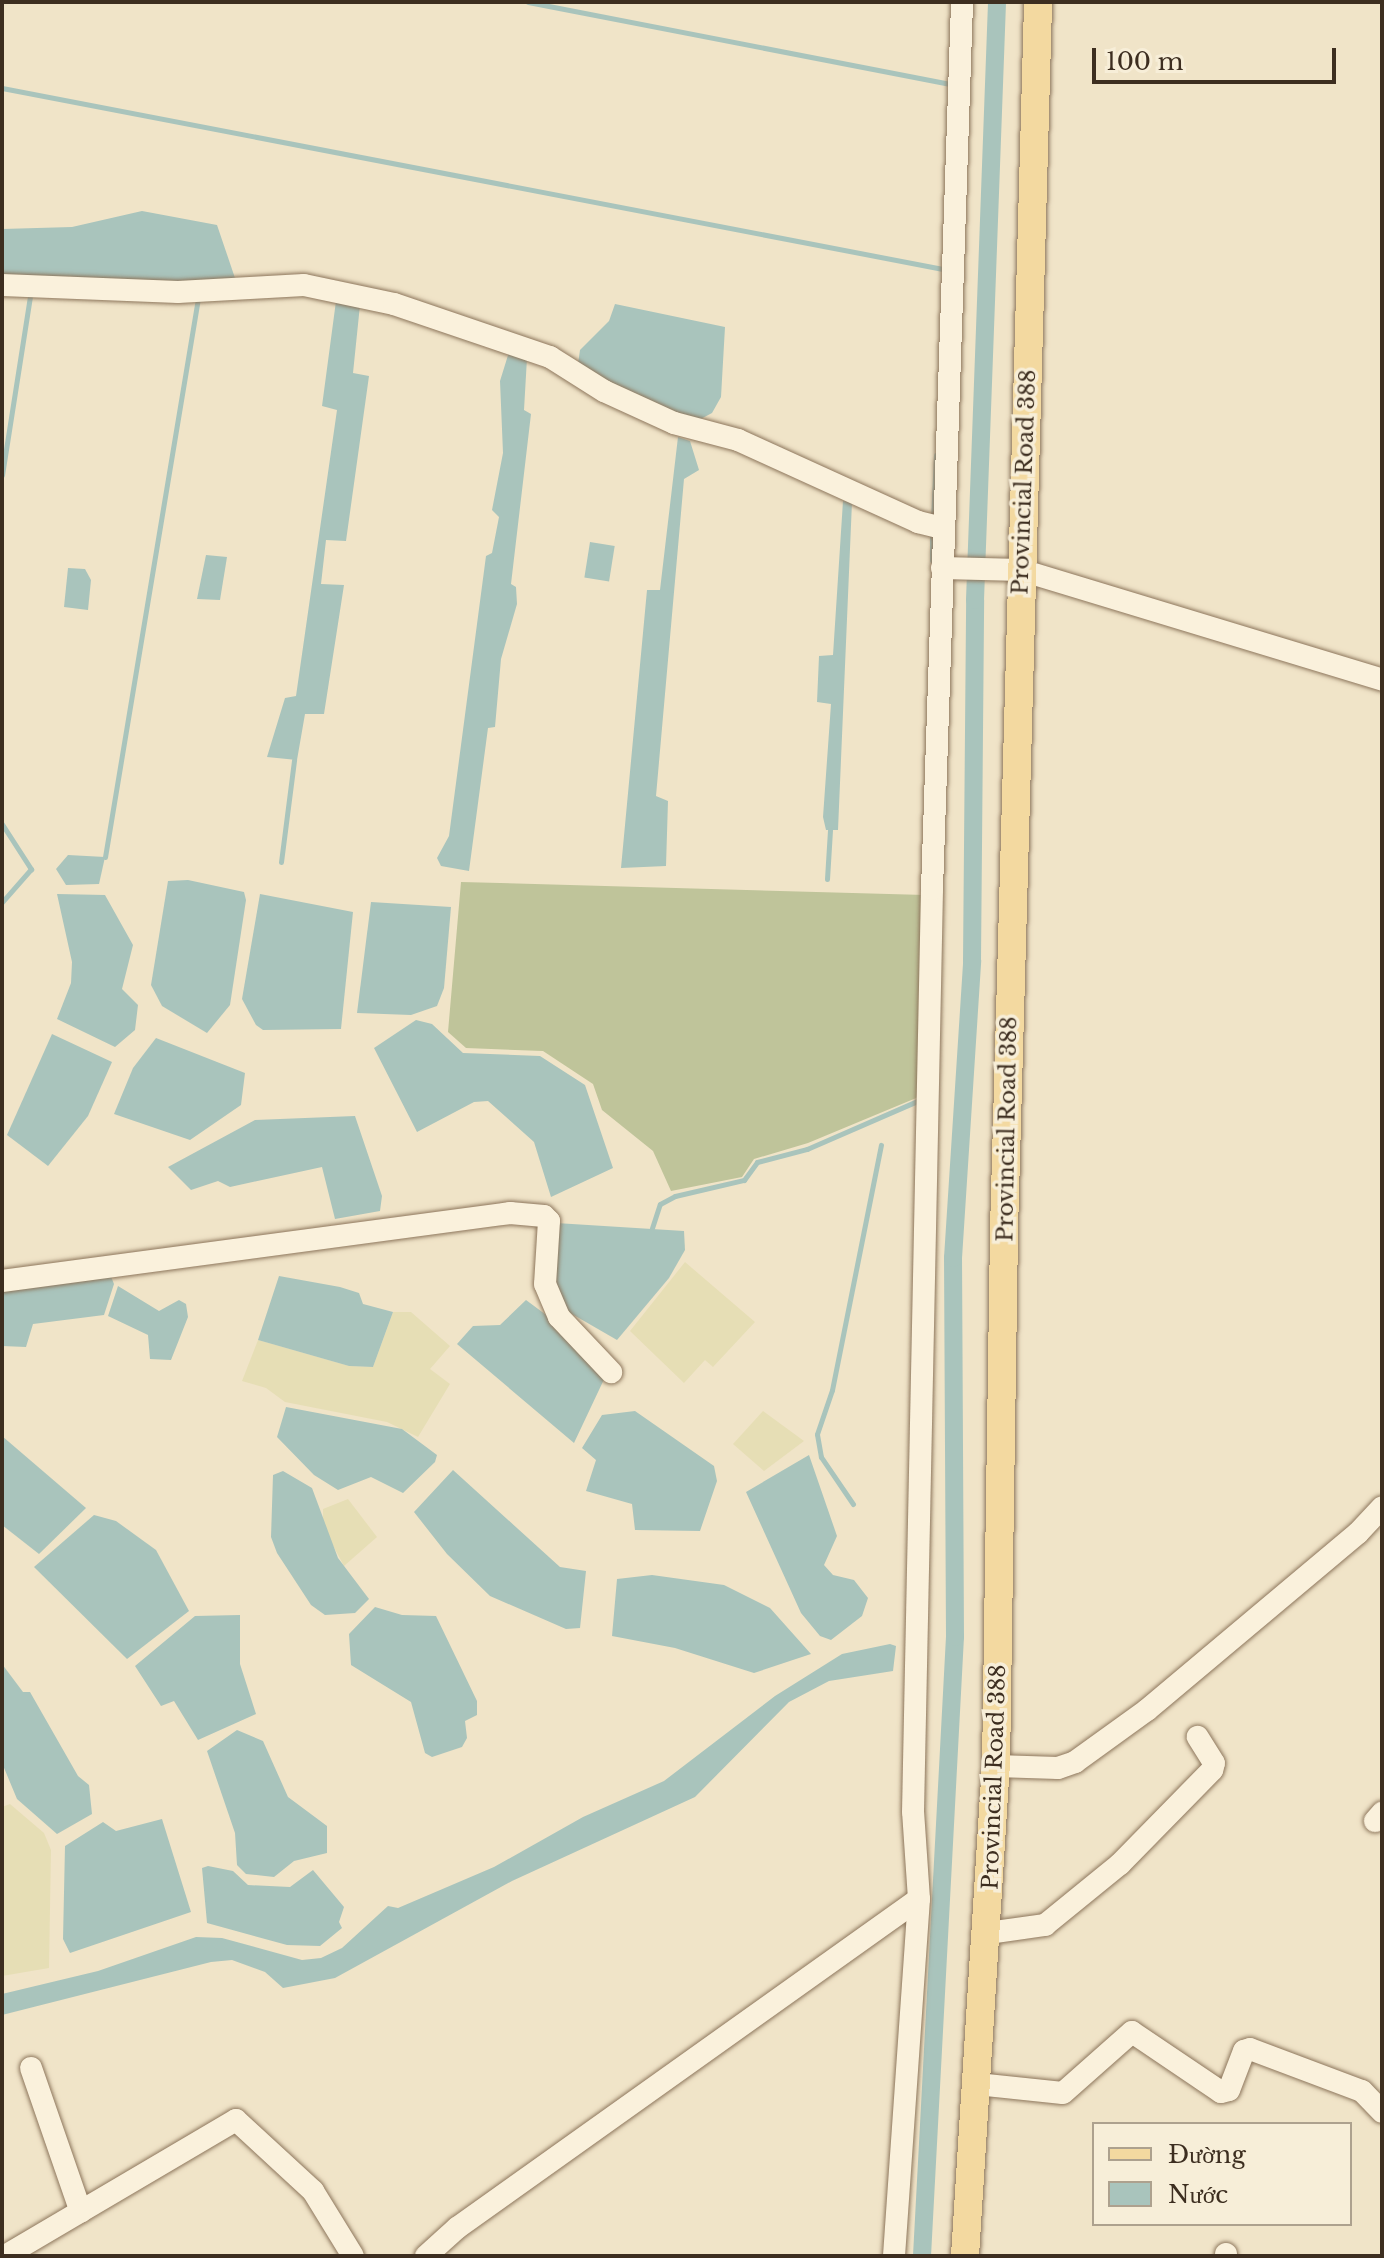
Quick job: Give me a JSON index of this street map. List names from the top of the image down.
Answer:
{
  "streets": {
    "main road": ["Provincial Road 388"]
  },
  "legend": ["Đường", "Nước"],
  "scale_bar": "100 m"
}
